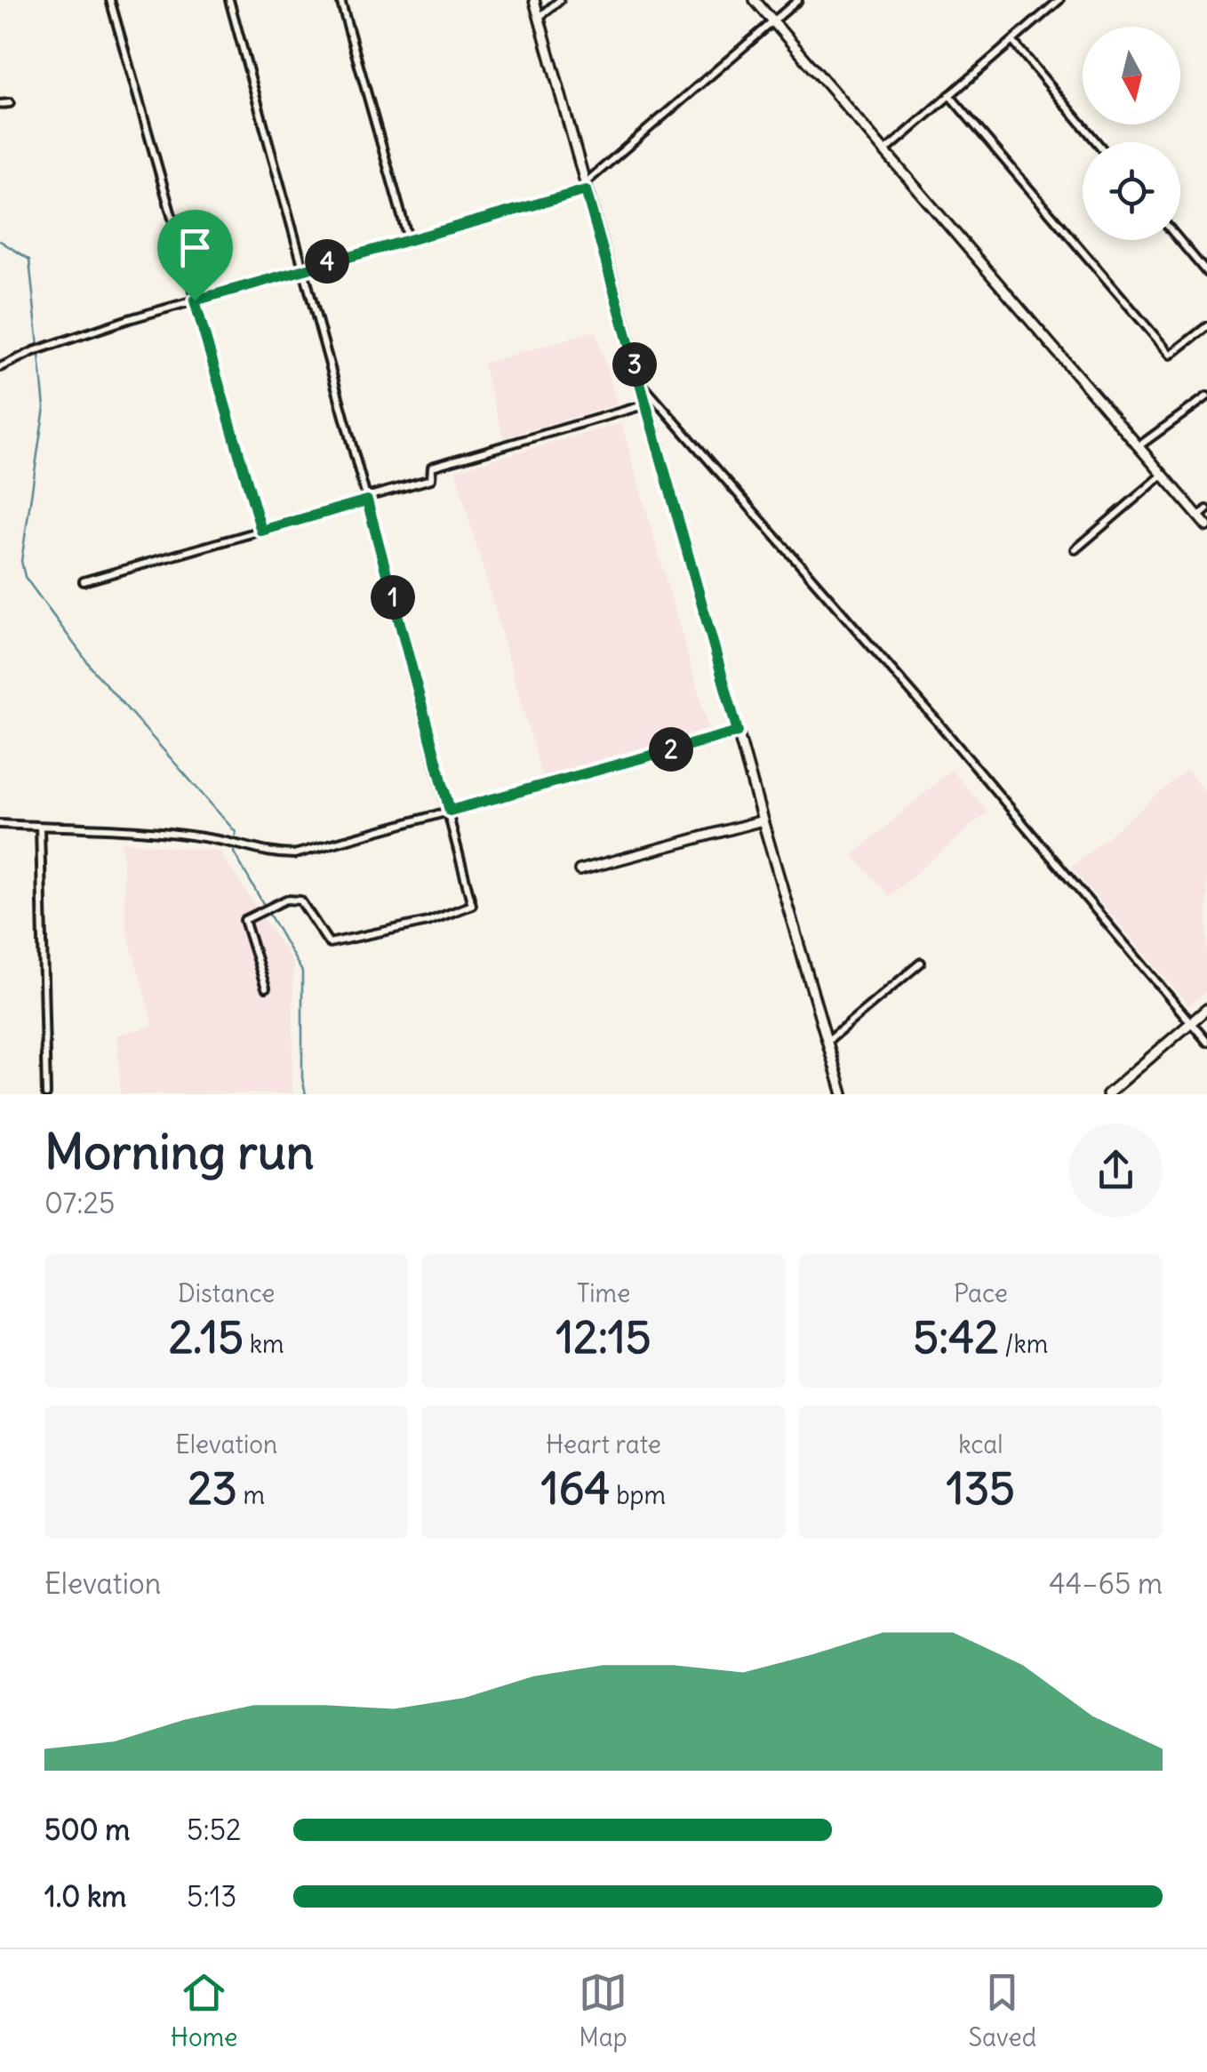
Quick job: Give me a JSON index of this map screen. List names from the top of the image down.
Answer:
{
  "north": "bottom",
  "page": {
    "pins": [
      "4",
      "3",
      "1",
      "2"
    ],
    "heading": ["Morning run", "07:25"],
    "stats": [
      ["Distance", "2.15 km"],
      ["Time", "12:15"],
      ["Pace", "5:42 /km"],
      ["Elevation", "23 m"],
      ["Heart rate", "164 bpm"],
      ["kcal", "135"]
    ],
    "chart": ["Elevation", "44–65 m"],
    "list": [
      {
        "name": "500 m",
        "note": "5:52"
      },
      {
        "name": "1.0 km",
        "note": "5:13"
      }
    ],
    "tabs": ["Home", "Map", "Saved"]
  }
}
